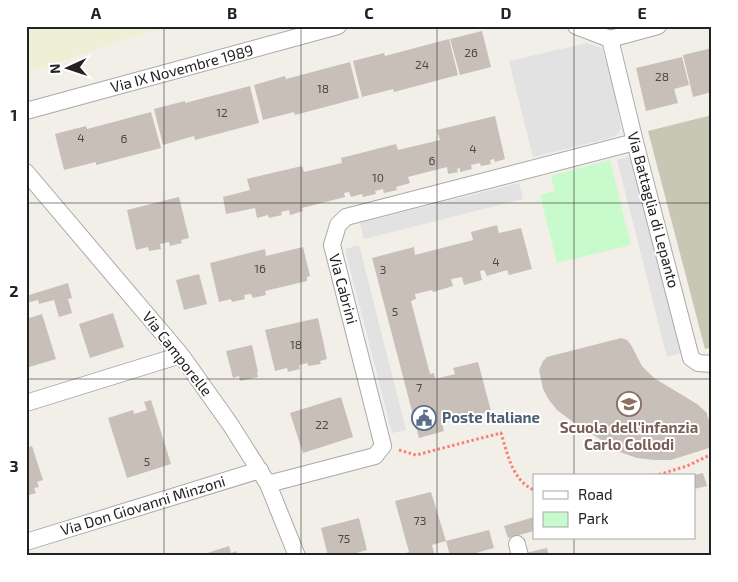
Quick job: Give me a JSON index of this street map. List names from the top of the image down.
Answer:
{
  "streets": {
    "street": [
      "Via IX Novembre 1989",
      "Via Battaglia di Lepanto",
      "Via Cabrini",
      "Via Camporelle",
      "Via Don Giovanni Minzoni"
    ]
  },
  "crossings": [
    ["Via Battaglia di Lepanto", "Via Cabrini"],
    ["Via Camporelle", "Via Don Giovanni Minzoni"]
  ],
  "places": {
    "school or university": ["Scuola dell'infanzia Carlo Collodi"],
    "public building": ["Poste Italiane"]
  },
  "house_numbers": [
    "26",
    "24",
    "28",
    "18",
    "12",
    "4",
    "6",
    "4",
    "6",
    "10",
    "4",
    "16",
    "3",
    "5",
    "18",
    "7",
    "22",
    "5",
    "73",
    "75"
  ],
  "legend": ["Road", "Park"],
  "north": "left",
  "grid": {
    "columns": [
      "A",
      "B",
      "C",
      "D",
      "E"
    ],
    "rows": ["1", "2", "3"]
  }
}
